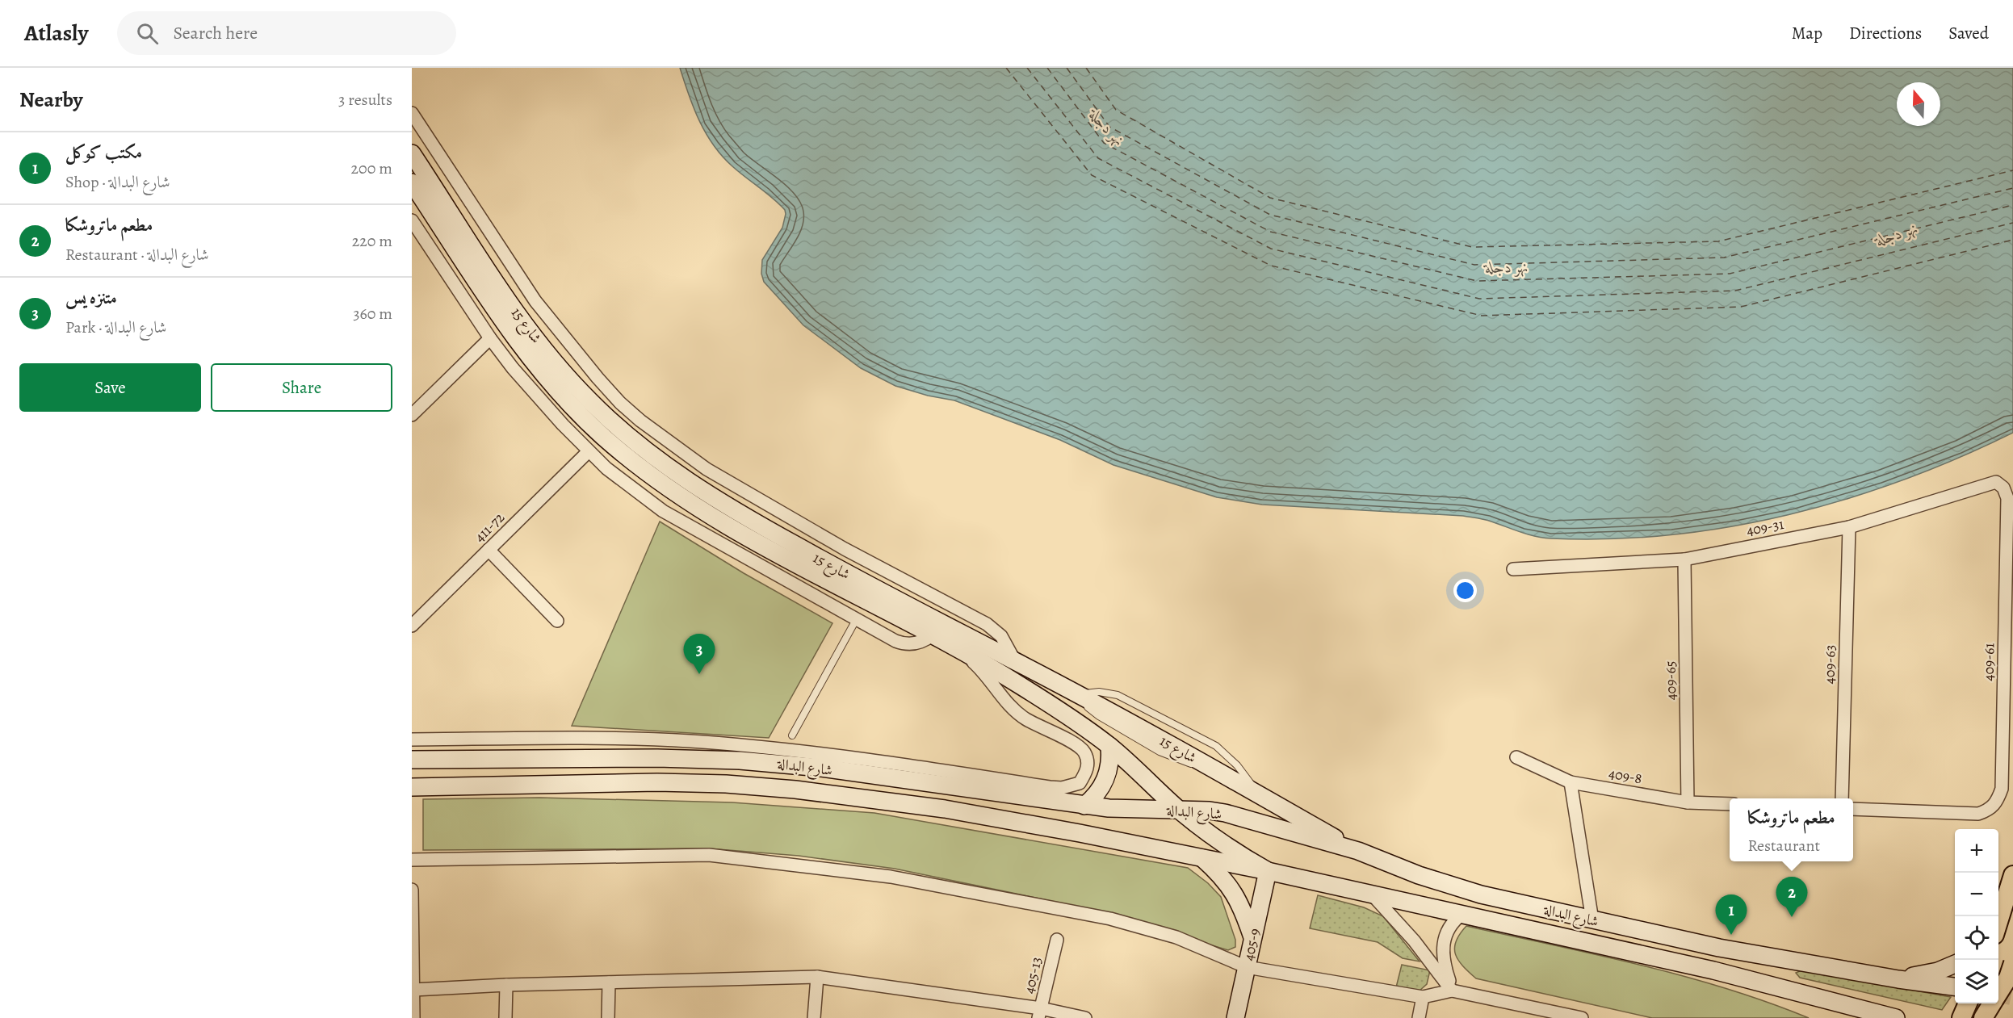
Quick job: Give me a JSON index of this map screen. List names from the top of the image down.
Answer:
{
  "streets": {
    "main road": ["شارع 15", "شارع البدالة", "405-9"],
    "street": [
      "411-72",
      "409-31",
      "409-61",
      "409-63",
      "409-65",
      "409-8",
      "405-13"
    ]
  },
  "crossings": [
    ["شارع 15", "شارع البدالة"],
    ["شارع 15", "405-9"],
    ["409-31", "409-61"],
    ["409-31", "409-63"],
    ["409-31", "409-65"],
    ["409-65", "409-8"],
    ["شارع البدالة", "405-9"]
  ],
  "water": ["نهر دجلة"],
  "north": "top",
  "page": {
    "header": "Atlasly",
    "search": "Search here",
    "nav": ["Map", "Directions", "Saved"],
    "heading": ["Nearby", "3 results"],
    "list": [
      {
        "mark": "1",
        "name": "مكتب كوكل",
        "note": "Shop · شارع البدالة",
        "value": "200 m"
      },
      {
        "mark": "2",
        "name": "مطعم ماتروشكا",
        "note": "Restaurant · شارع البدالة",
        "value": "220 m"
      },
      {
        "mark": "3",
        "name": "متنزه يس",
        "note": "Park · شارع البدالة",
        "value": "360 m"
      }
    ],
    "buttons": ["Save", "Share"],
    "pins": ["3", "2", "1"],
    "popup": ["مطعم ماتروشكا", "Restaurant"],
    "map_buttons": ["+", "−"]
  }
}
